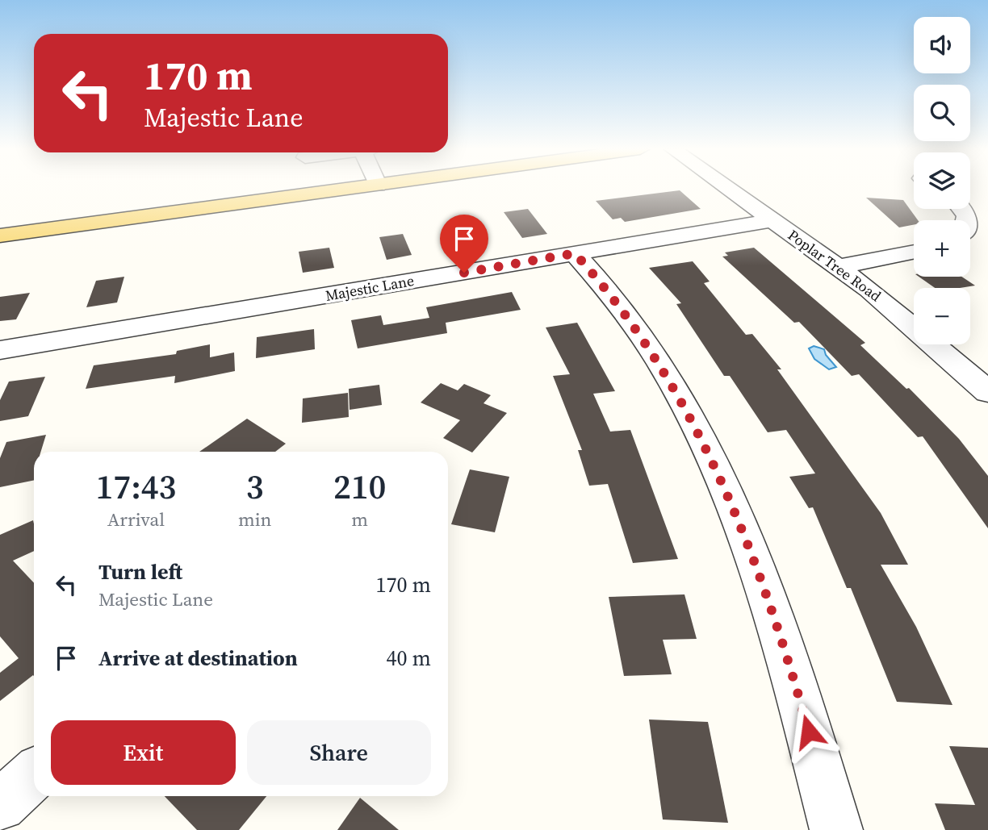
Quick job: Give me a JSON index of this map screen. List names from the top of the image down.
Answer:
{
  "streets": {
    "street": ["Poplar Tree Road", "Majestic Lane"]
  },
  "crossings": [
    ["Poplar Tree Road", "Majestic Lane"]
  ],
  "page": {
    "map_buttons": ["+", "−"],
    "turn": ["170 m", "Majestic Lane"],
    "eta": [
      "17:43",
      "Arrival",
      "3",
      "min",
      "210",
      "m"
    ],
    "list": [
      {
        "name": "Turn left",
        "note": "Majestic Lane",
        "value": "170 m"
      },
      {
        "name": "Arrive at destination",
        "value": "40 m"
      }
    ],
    "buttons": ["Exit", "Share"]
  }
}
